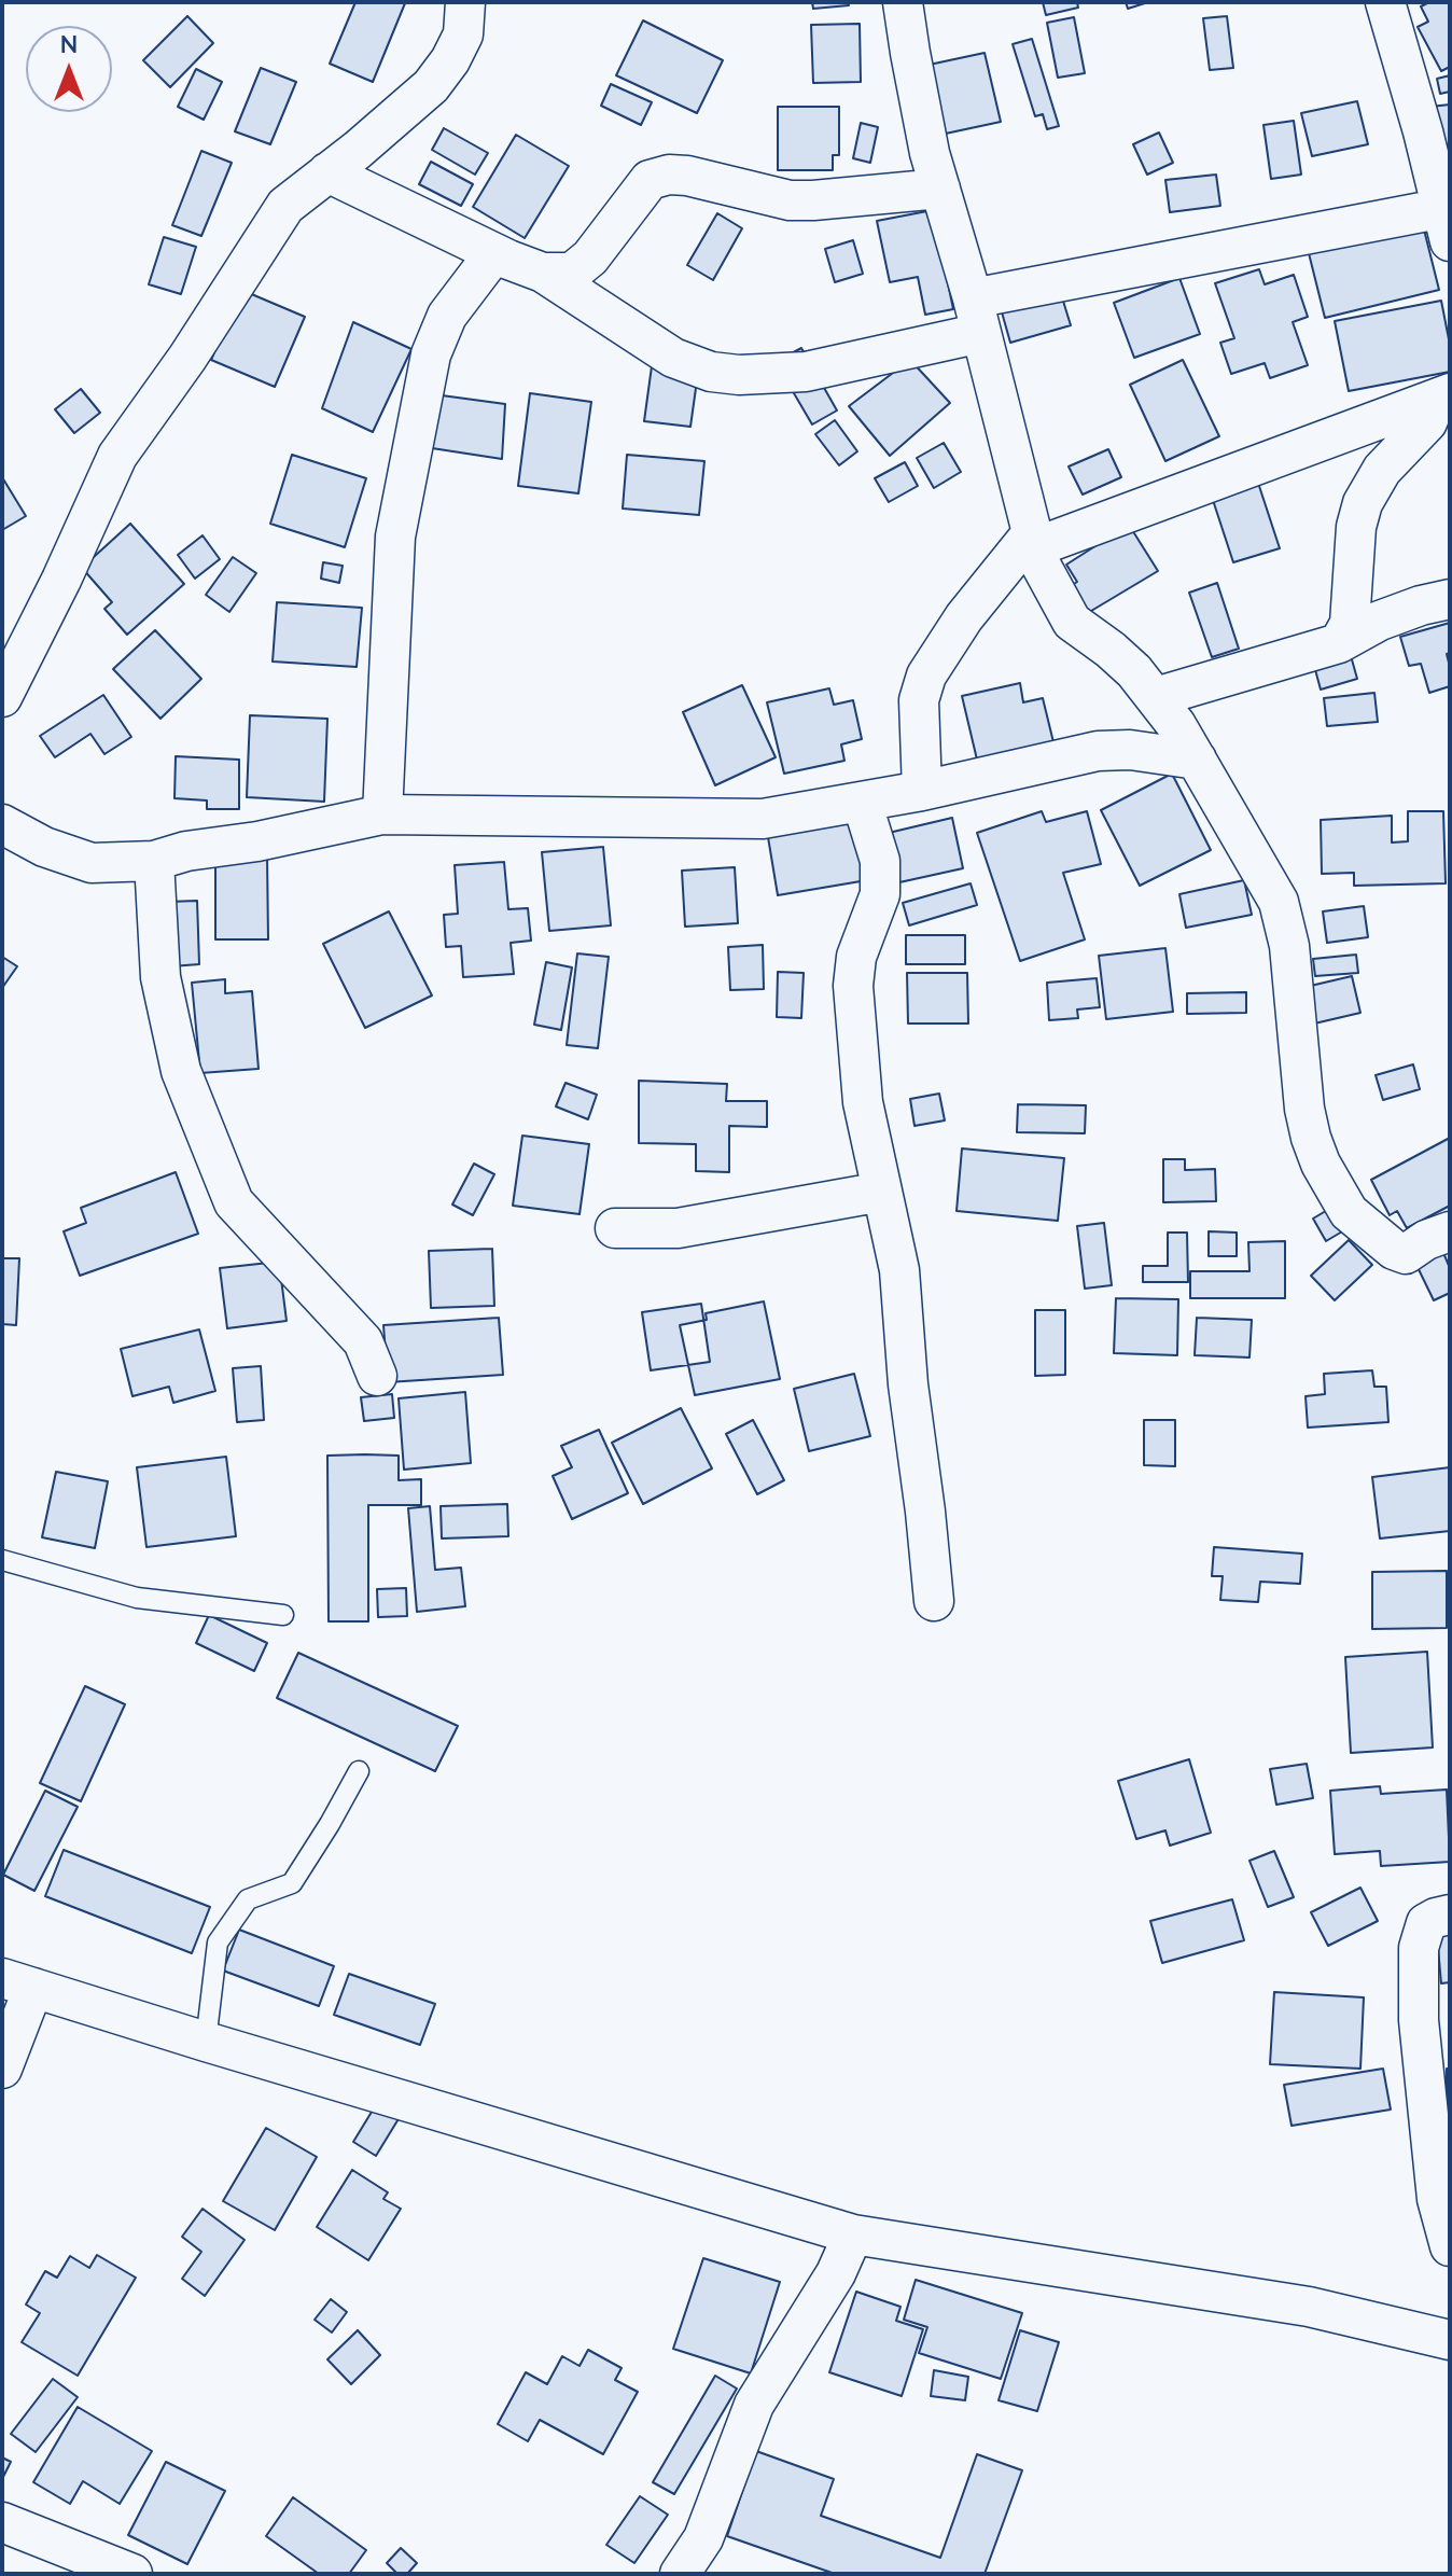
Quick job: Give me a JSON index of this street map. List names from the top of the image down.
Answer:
{
  "north": "top"
}
